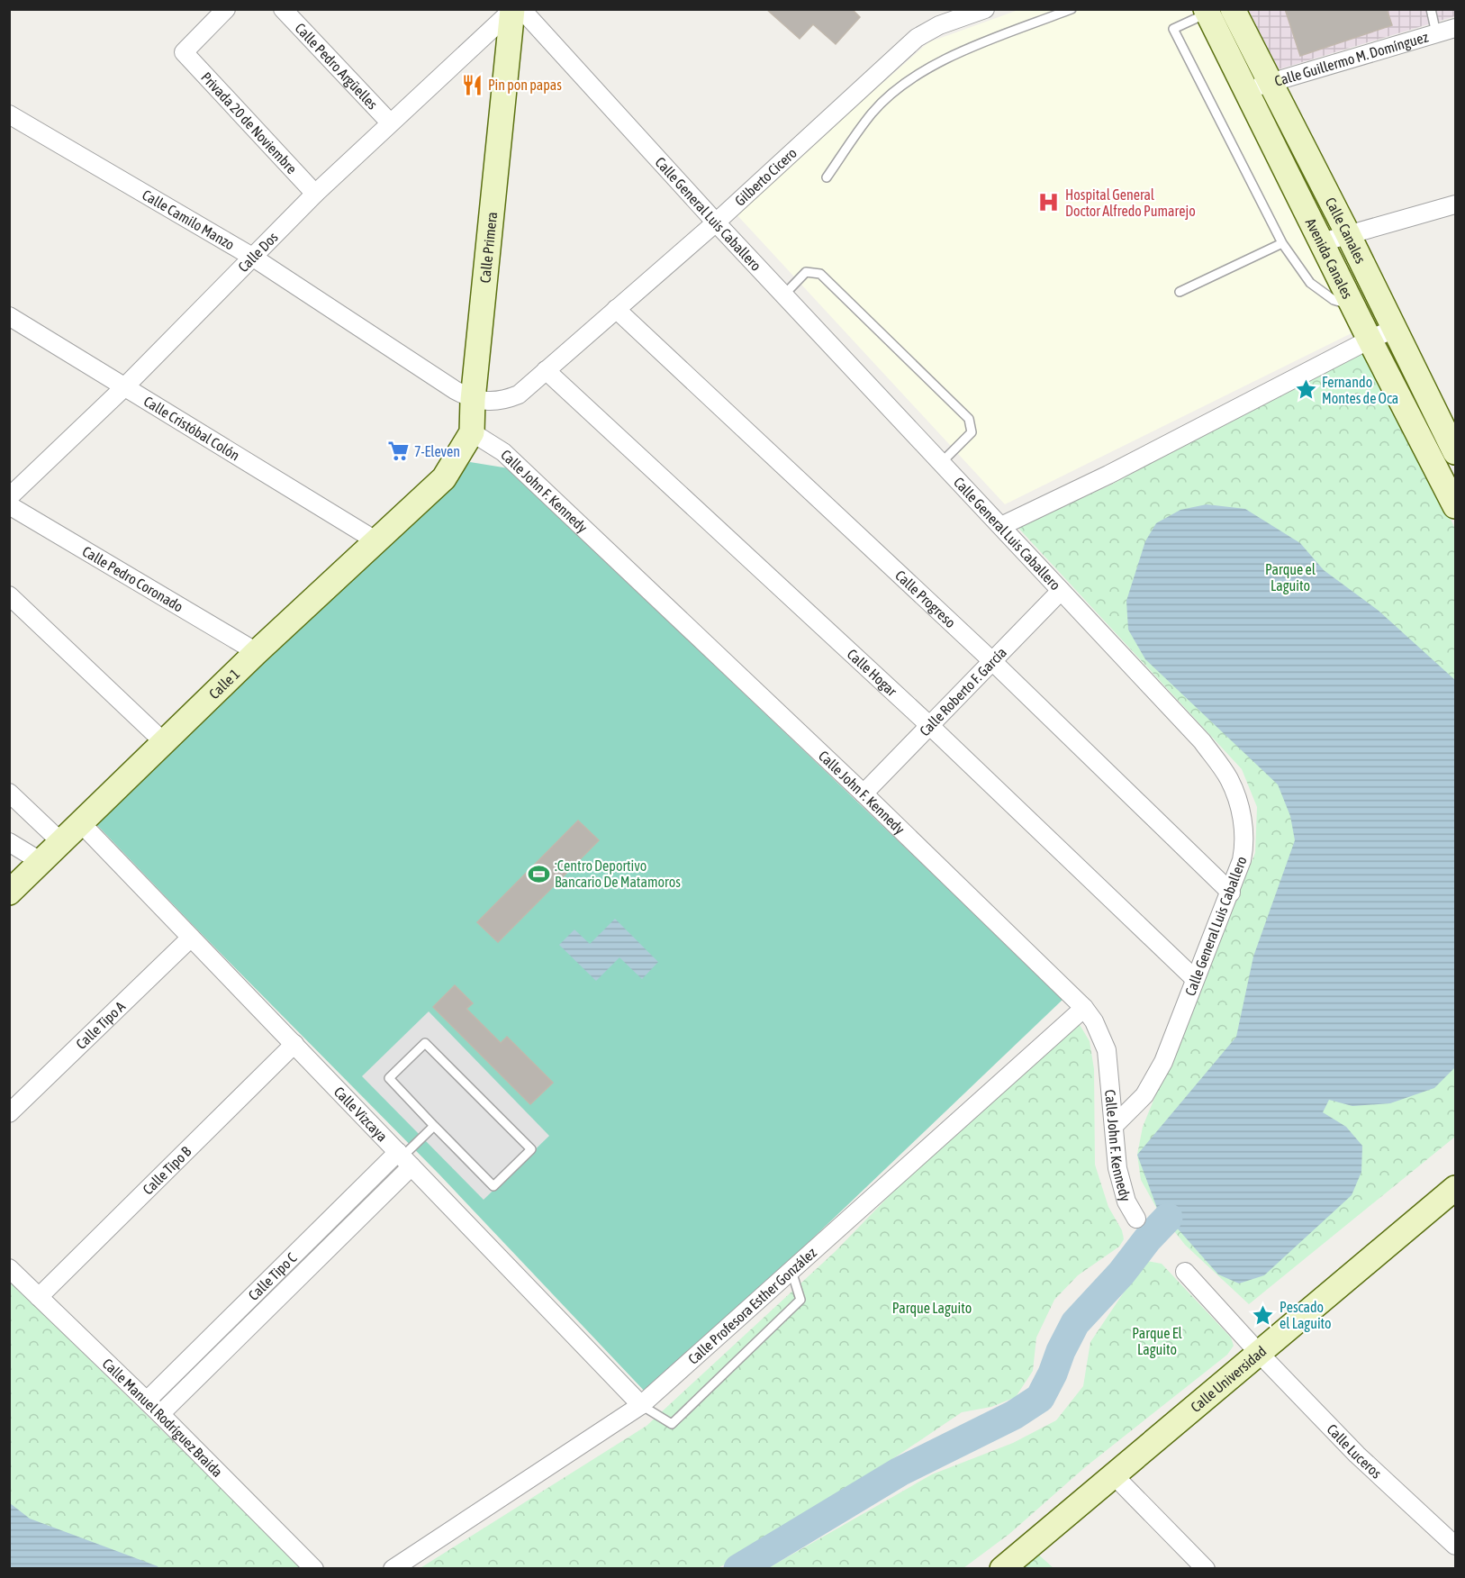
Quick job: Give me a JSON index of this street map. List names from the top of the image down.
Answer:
{
  "streets": {
    "street": [
      "Calle Guillermo M. Domínguez",
      "Calle Pedro Argüelles",
      "Privada 20 de Noviembre",
      "Gilberto Cicero",
      "Calle General Luis Caballero",
      "Calle Camilo Manzo",
      "Calle Canales",
      "Calle Primera",
      "Calle Dos",
      "Avenida Canales",
      "Calle Cristóbal Colón",
      "Calle John F. Kennedy",
      "Calle Pedro Coronado",
      "Calle Progreso",
      "Calle Hogar",
      "Calle 1",
      "Calle Roberto F. García",
      "Calle Tipo A",
      "Calle Vizcaya",
      "Calle Tipo B",
      "Calle Tipo C",
      "Calle Profesora Esther González",
      "Calle Universidad",
      "Calle Manuel Rodríguez Braida",
      "Calle Luceros"
    ]
  },
  "crossings": [
    ["Calle Guillermo M. Domínguez", "Calle Canales"],
    ["Calle Guillermo M. Domínguez", "Avenida Canales"],
    ["Calle Pedro Argüelles", "Calle Dos"],
    ["Privada 20 de Noviembre", "Calle Dos"],
    ["Gilberto Cicero", "Calle General Luis Caballero"],
    ["Gilberto Cicero", "Calle Camilo Manzo"],
    ["Gilberto Cicero", "Calle Primera"],
    ["Gilberto Cicero", "Calle Progreso"],
    ["Gilberto Cicero", "Calle Hogar"],
    ["Calle General Luis Caballero", "Calle Primera"],
    ["Calle General Luis Caballero", "Calle Dos"],
    ["Calle General Luis Caballero", "Calle John F. Kennedy"],
    ["Calle General Luis Caballero", "Calle Progreso"],
    ["Calle General Luis Caballero", "Calle Hogar"],
    ["Calle General Luis Caballero", "Calle Roberto F. García"],
    ["Calle Camilo Manzo", "Calle Primera"],
    ["Calle Camilo Manzo", "Calle Dos"],
    ["Calle Primera", "Calle Dos"],
    ["Calle Primera", "Calle John F. Kennedy"],
    ["Calle Primera", "Calle 1"],
    ["Calle Dos", "Calle Cristóbal Colón"],
    ["Calle Cristóbal Colón", "Calle 1"],
    ["Calle John F. Kennedy", "Calle Roberto F. García"],
    ["Calle John F. Kennedy", "Calle Profesora Esther González"],
    ["Calle Pedro Coronado", "Calle 1"],
    ["Calle Progreso", "Calle Roberto F. García"],
    ["Calle Hogar", "Calle Roberto F. García"],
    ["Calle 1", "Calle Vizcaya"],
    ["Calle Tipo A", "Calle Vizcaya"],
    ["Calle Vizcaya", "Calle Tipo B"],
    ["Calle Vizcaya", "Calle Tipo C"],
    ["Calle Vizcaya", "Calle Profesora Esther González"],
    ["Calle Tipo B", "Calle Manuel Rodríguez Braida"],
    ["Calle Tipo C", "Calle Manuel Rodríguez Braida"],
    ["Calle Universidad", "Calle Luceros"]
  ],
  "parks": ["Parque el Laguito", "Parque Laguito", "Parque El Laguito"],
  "places": {
    "restaurant": ["Pin pon papas"],
    "hospital": ["Hospital General Doctor Alfredo Pumarejo"],
    "place": ["Fernando Montes de Oca", "Pescado el Laguito"],
    "supermarket": ["7-Eleven"],
    "sports": [":Centro Deportivo Bancario De Matamoros"]
  }
}
